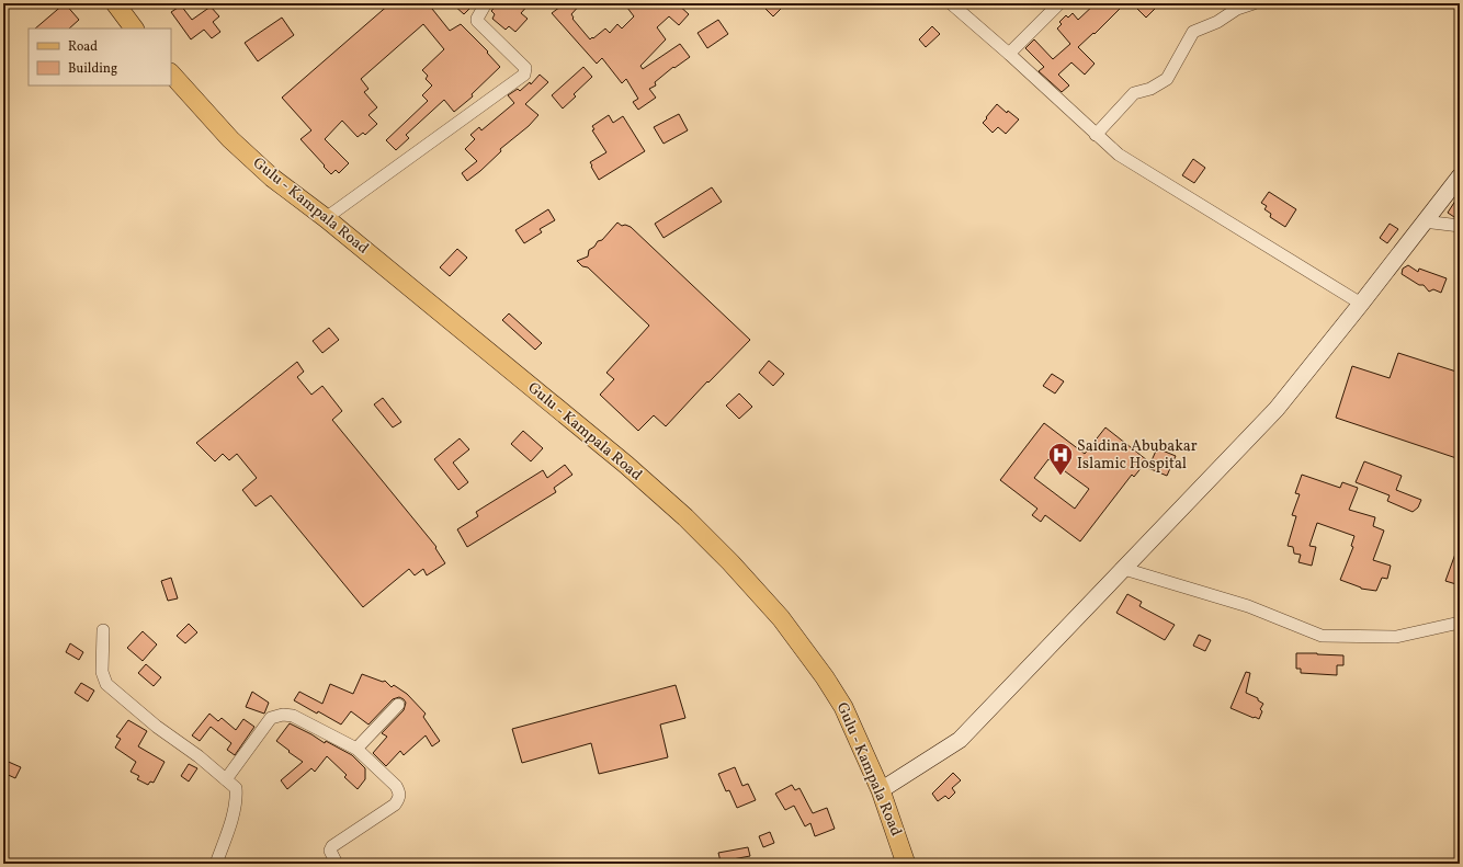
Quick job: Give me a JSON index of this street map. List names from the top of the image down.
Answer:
{
  "streets": {
    "main road": ["Gulu - Kampala Road"]
  },
  "places": {
    "hospital": ["Saidina Abubakar Islamic Hospital"]
  },
  "legend": ["Road", "Building"]
}
